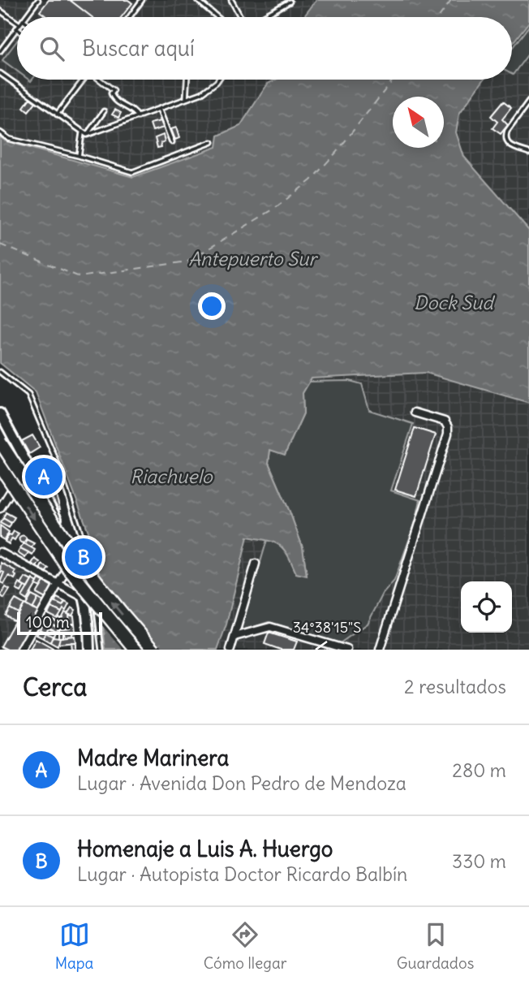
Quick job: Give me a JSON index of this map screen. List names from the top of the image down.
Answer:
{
  "water": ["Antepuerto Sur", "Dock Sud", "Riachuelo"],
  "scale_bar": "100 m",
  "north": "top left",
  "page": {
    "search": "Buscar aquí",
    "pins": ["A", "B"],
    "scale": "100 m",
    "heading": ["Cerca", "2 resultados"],
    "list": [
      {
        "mark": "A",
        "name": "Madre Marinera",
        "note": "Lugar · Avenida Don Pedro de Mendoza",
        "value": "280 m"
      },
      {
        "mark": "B",
        "name": "Homenaje a Luis A. Huergo",
        "note": "Lugar · Autopista Doctor Ricardo Balbín",
        "value": "330 m"
      }
    ],
    "nav": ["Mapa", "Cómo llegar", "Guardados"]
  },
  "coordinates": ["34°38'15\"S"]
}
